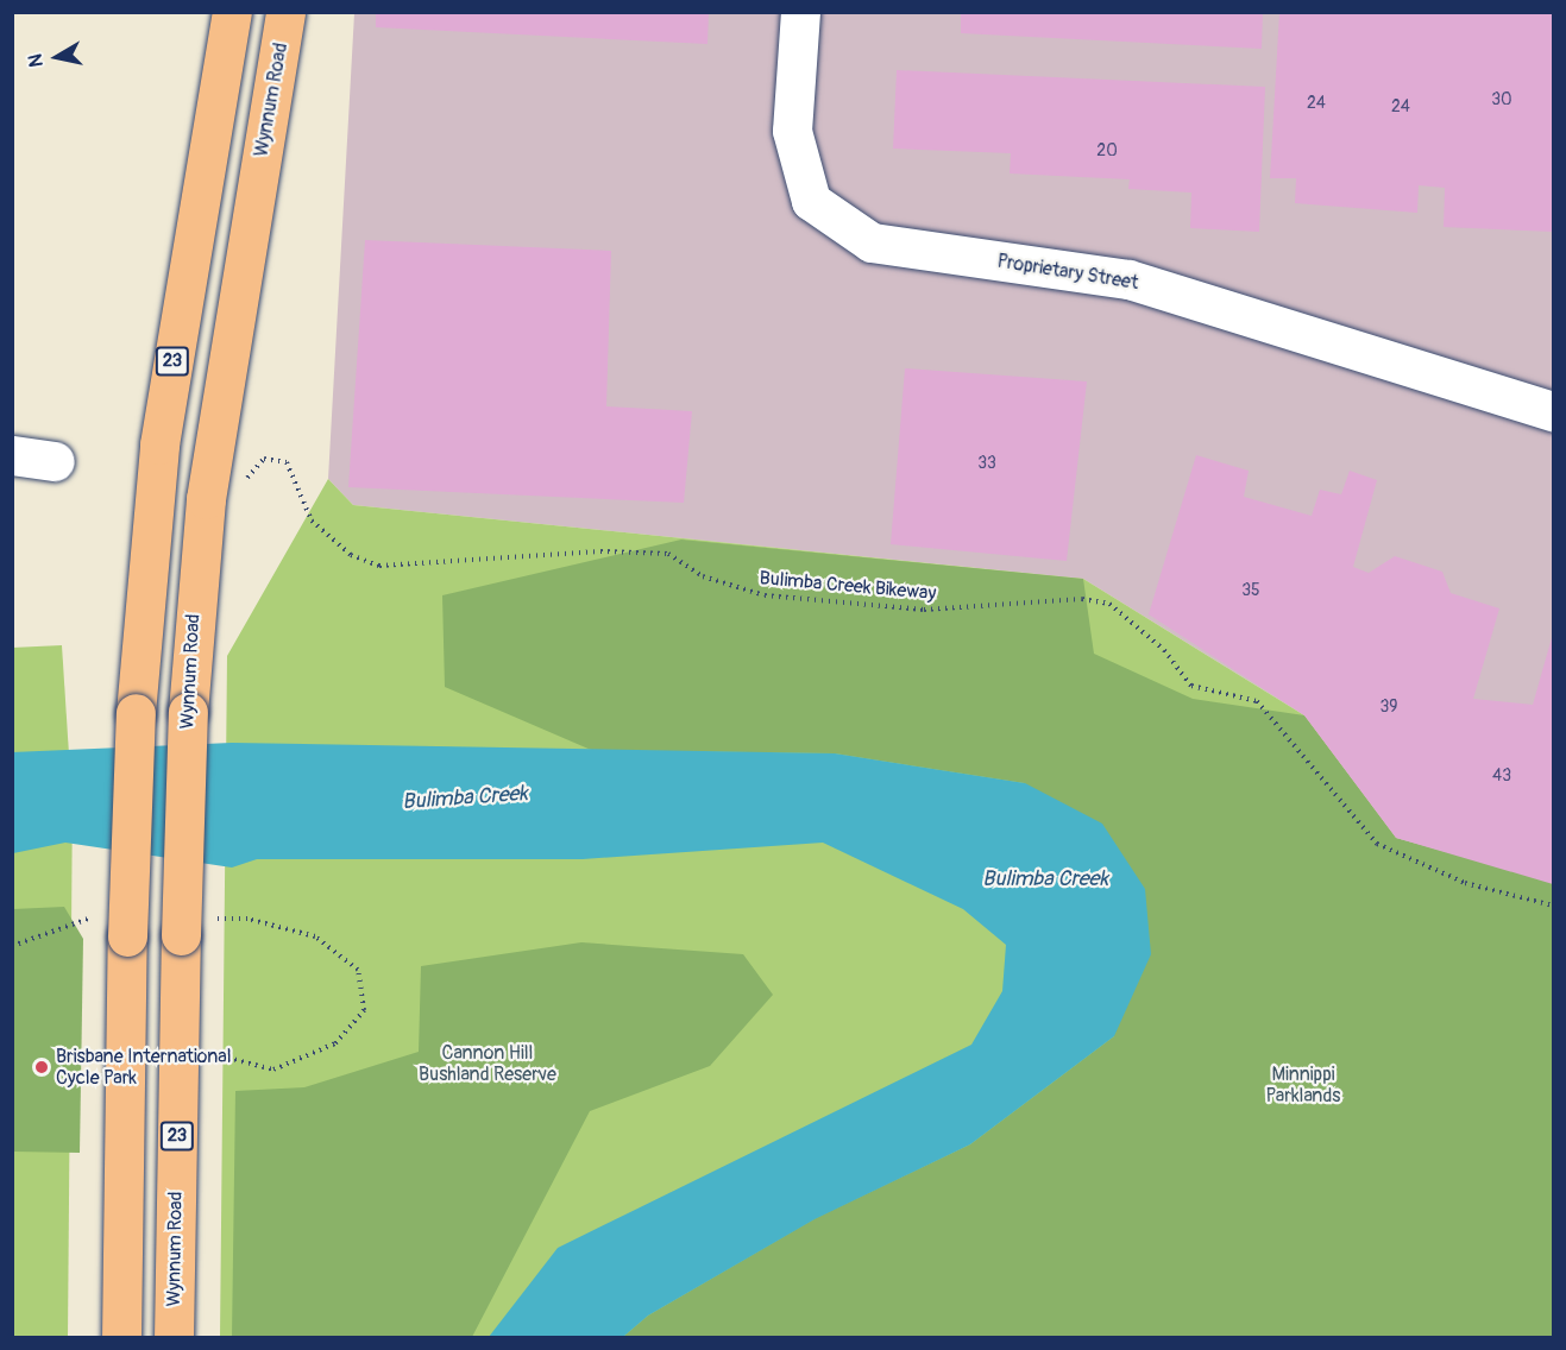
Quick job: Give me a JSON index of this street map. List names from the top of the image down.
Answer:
{
  "streets": {
    "main road": ["Wynnum Road", "23"],
    "street": ["Proprietary Street"],
    "path": ["Bulimba Creek Bikeway"]
  },
  "water": ["Bulimba Creek"],
  "parks": ["Cannon Hill Bushland Reserve", "Minnippi Parklands"],
  "places": ["Brisbane International Cycle Park"],
  "house_numbers": [
    "30",
    "24",
    "24",
    "20",
    "33",
    "35",
    "39",
    "43"
  ],
  "north": "left"
}
